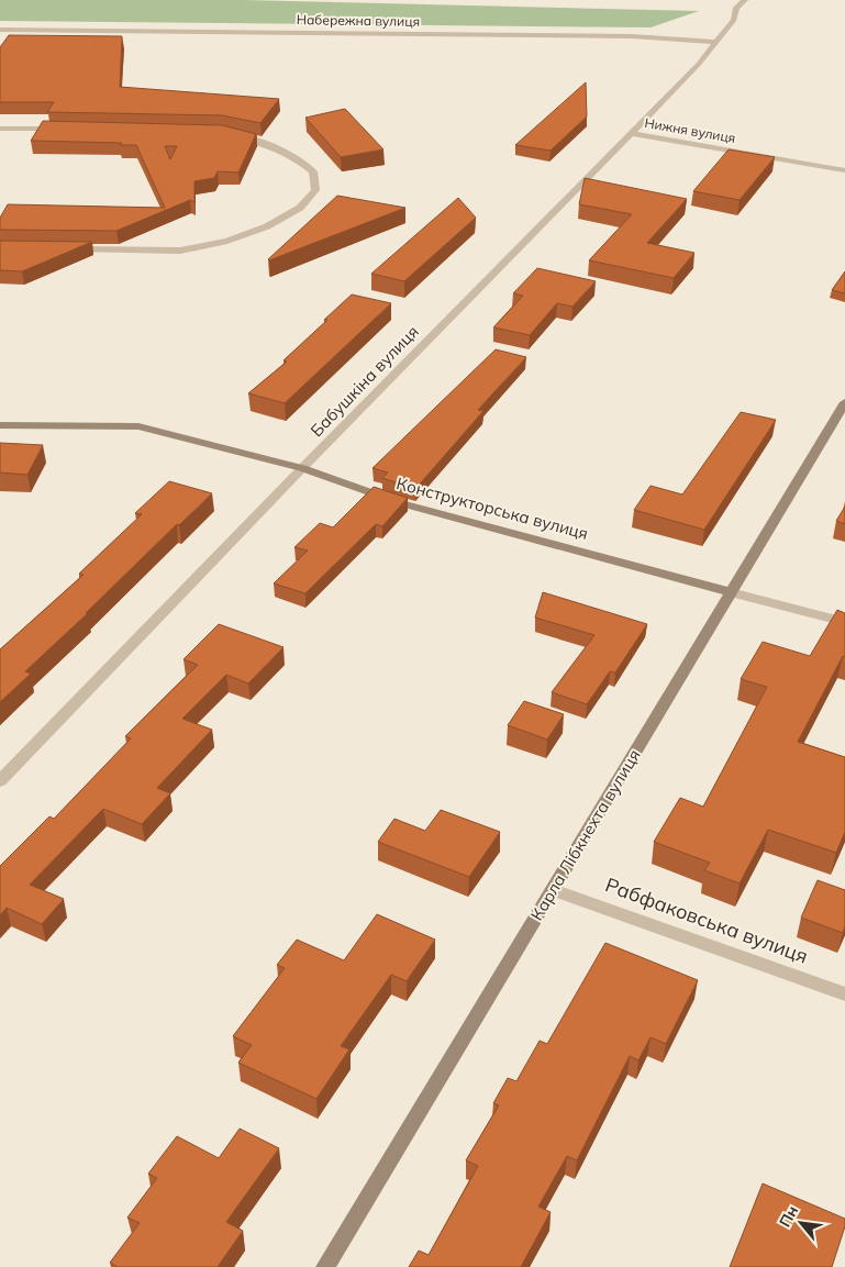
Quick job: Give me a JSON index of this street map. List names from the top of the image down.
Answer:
{
  "streets": {
    "street": [
      "Набережна вулиця",
      "Нижня вулиця",
      "Бабушкіна вулиця",
      "Конструкторська вулиця",
      "Карла Лібкнехта вулиця",
      "Рабфаковська вулиця"
    ]
  },
  "crossings": [
    ["Набережна вулиця", "Бабушкіна вулиця"],
    ["Нижня вулиця", "Бабушкіна вулиця"],
    ["Бабушкіна вулиця", "Конструкторська вулиця"],
    ["Конструкторська вулиця", "Карла Лібкнехта вулиця"],
    ["Карла Лібкнехта вулиця", "Рабфаковська вулиця"]
  ],
  "north": "top left"
}
